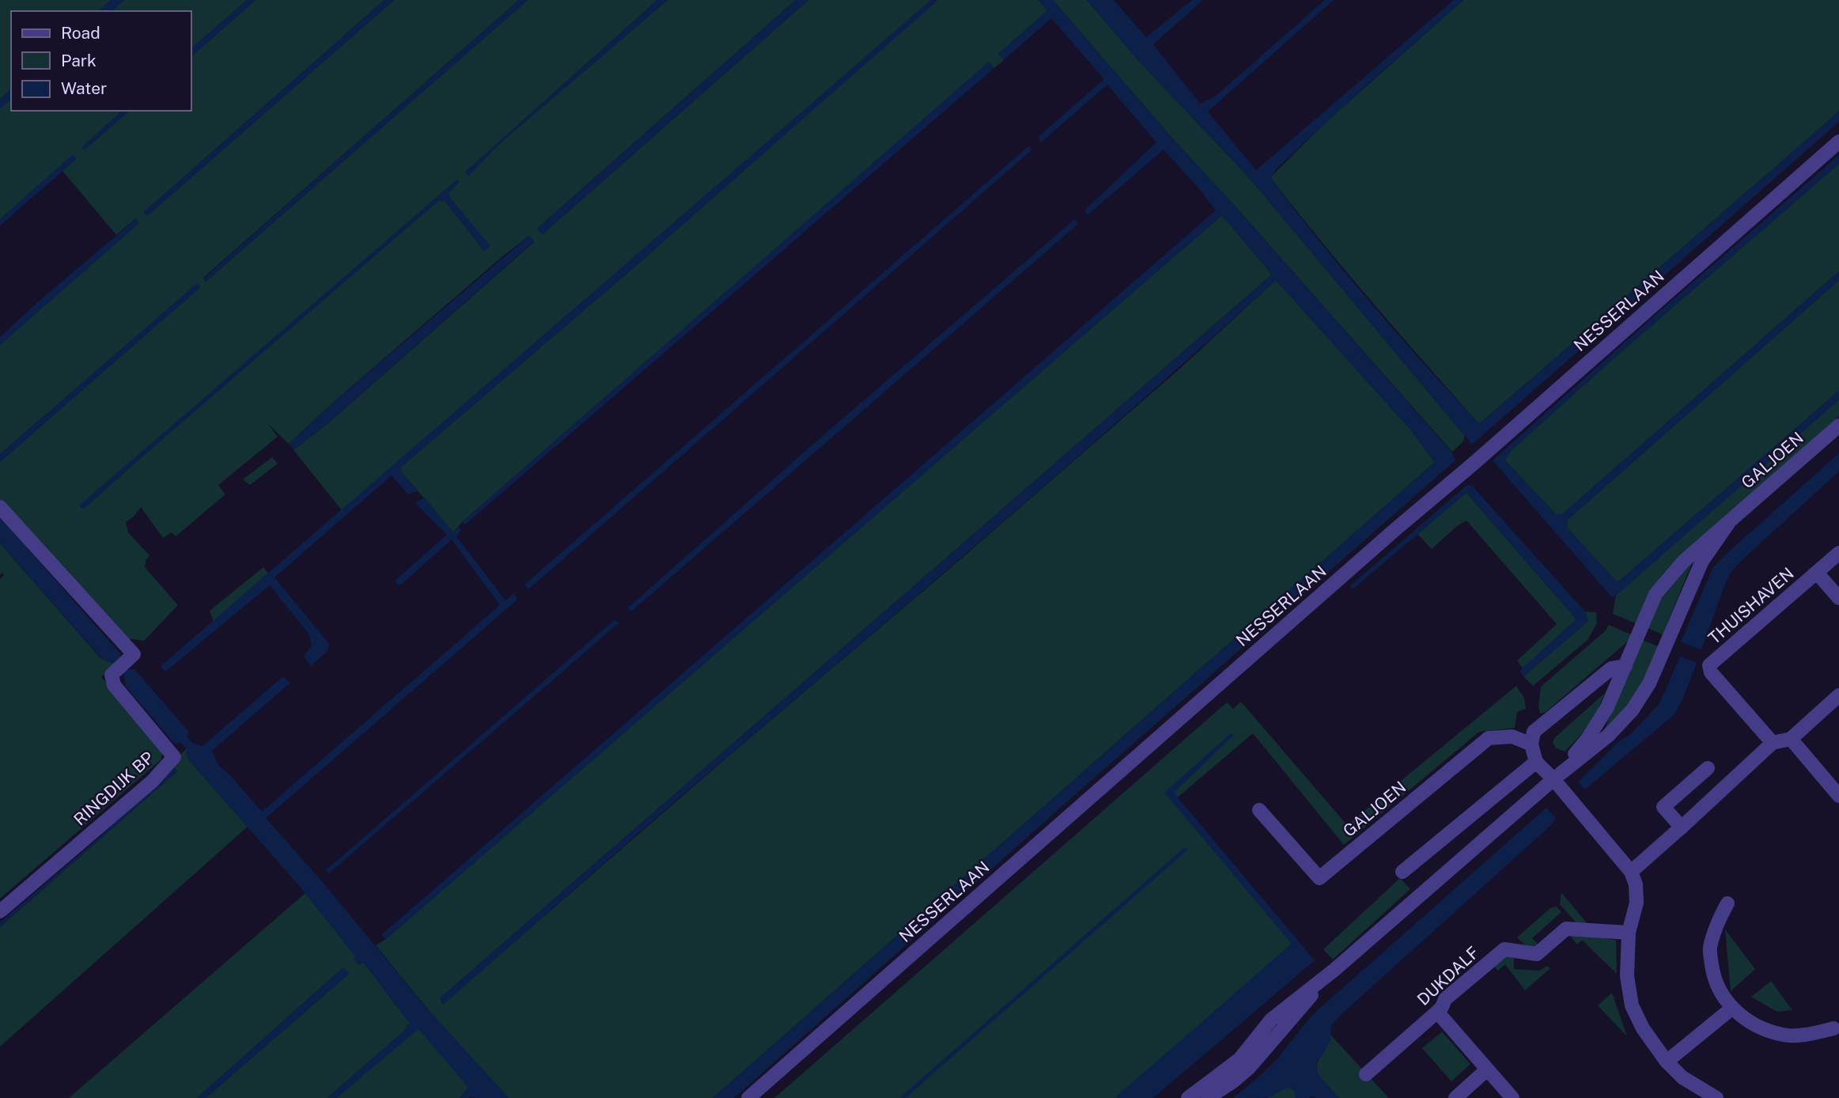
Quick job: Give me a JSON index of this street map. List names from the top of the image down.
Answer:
{
  "streets": {
    "street": [
      "NESSERLAAN",
      "GALJOEN",
      "THUISHAVEN",
      "RINGDIJK BP",
      "DUKDALF"
    ]
  },
  "legend": ["Road", "Park", "Water"]
}
